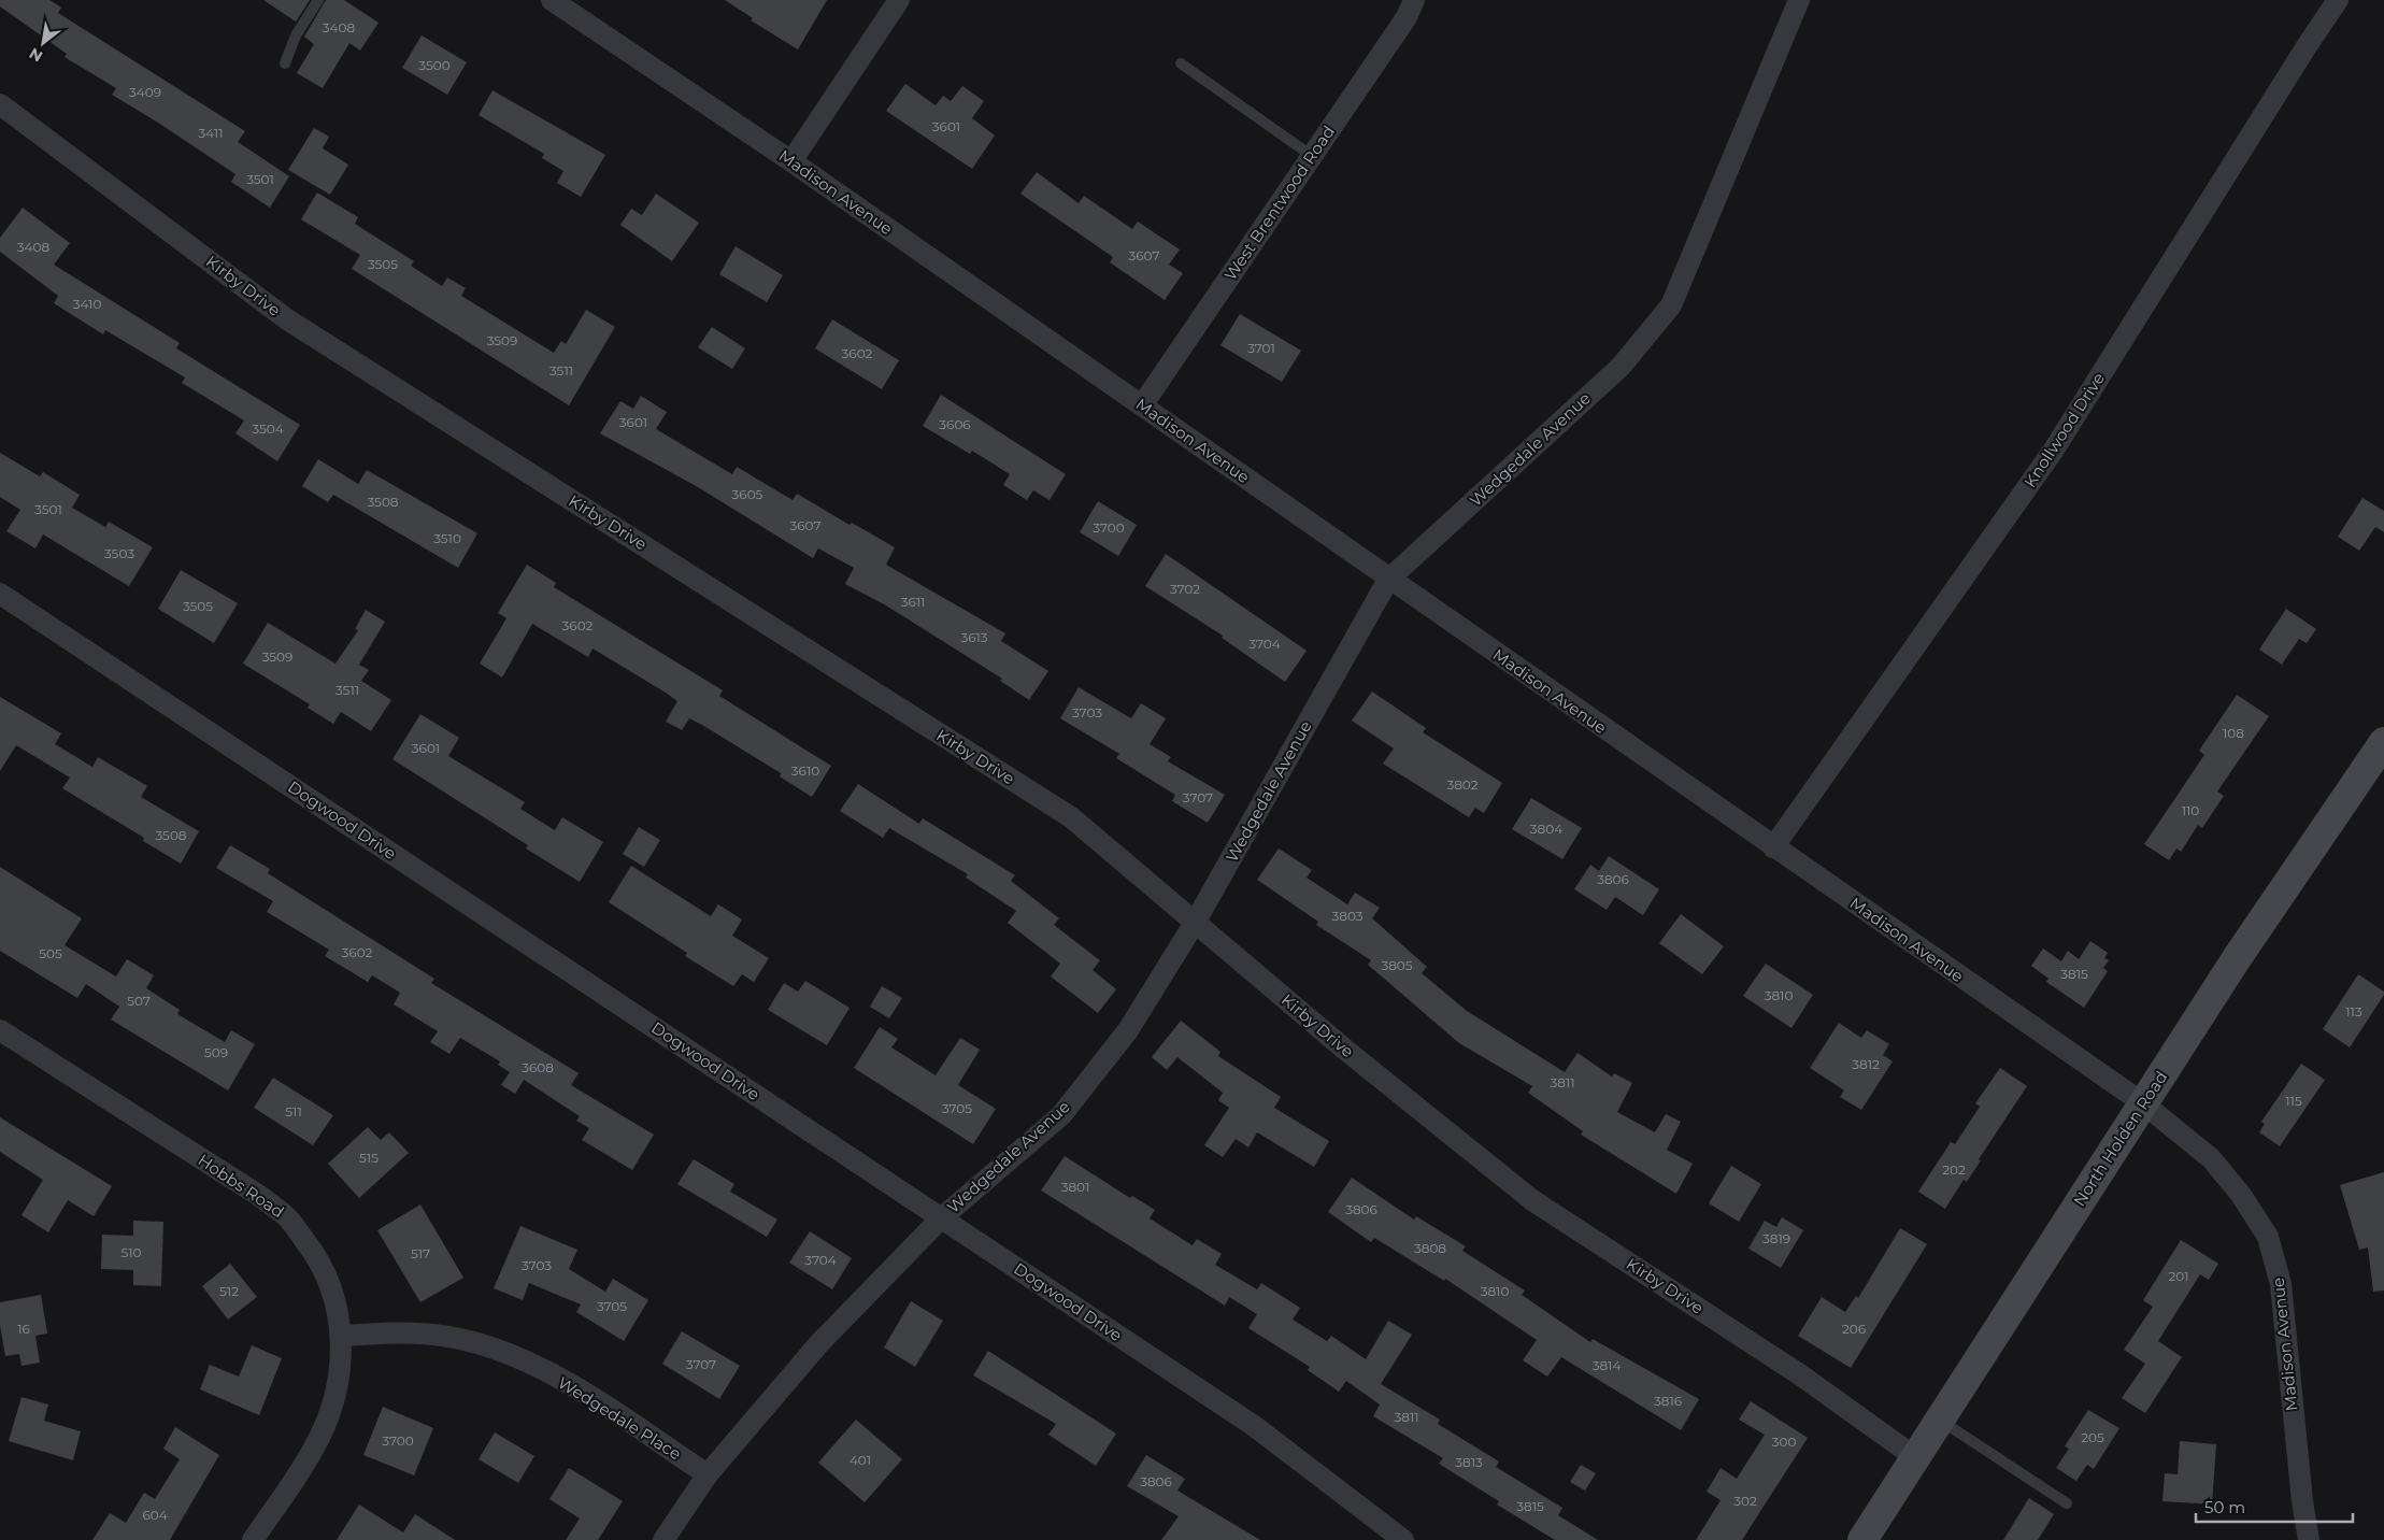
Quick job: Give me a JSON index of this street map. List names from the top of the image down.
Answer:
{
  "streets": {
    "main road": ["North Holden Road"],
    "street": [
      "Madison Avenue",
      "West Brentwood Road",
      "Kirby Drive",
      "Knollwood Drive",
      "Wedgedale Avenue",
      "Dogwood Drive",
      "Hobbs Road",
      "Wedgedale Place"
    ]
  },
  "crossings": [
    ["Madison Avenue", "West Brentwood Road"],
    ["Madison Avenue", "Knollwood Drive"],
    ["Madison Avenue", "Wedgedale Avenue"],
    ["Madison Avenue", "North Holden Road"],
    ["Kirby Drive", "Wedgedale Avenue"],
    ["Kirby Drive", "North Holden Road"],
    ["Wedgedale Avenue", "Dogwood Drive"],
    ["Wedgedale Avenue", "Wedgedale Place"],
    ["Hobbs Road", "Wedgedale Place"]
  ],
  "house_numbers": [
    "3408",
    "3500",
    "3409",
    "3601",
    "3411",
    "3501",
    "3408",
    "3607",
    "3505",
    "3410",
    "3509",
    "3701",
    "3602",
    "3511",
    "3601",
    "3606",
    "3504",
    "3605",
    "3508",
    "3501",
    "3607",
    "3700",
    "3510",
    "3503",
    "3702",
    "3611",
    "3505",
    "3602",
    "3613",
    "3704",
    "3509",
    "3511",
    "3703",
    "108",
    "3601",
    "3610",
    "3802",
    "3707",
    "110",
    "3804",
    "3508",
    "3806",
    "3803",
    "3602",
    "505",
    "3805",
    "3815",
    "3810",
    "507",
    "113",
    "509",
    "3812",
    "3608",
    "3811",
    "115",
    "3705",
    "511",
    "515",
    "202",
    "3801",
    "3806",
    "3819",
    "3808",
    "510",
    "517",
    "3704",
    "3703",
    "201",
    "512",
    "3810",
    "3705",
    "16",
    "206",
    "3707",
    "3814",
    "3816",
    "3811",
    "205",
    "3700",
    "300",
    "401",
    "3813",
    "3806",
    "302",
    "3815",
    "604"
  ],
  "scale_bar": "50 m",
  "north": "bottom left"
}
